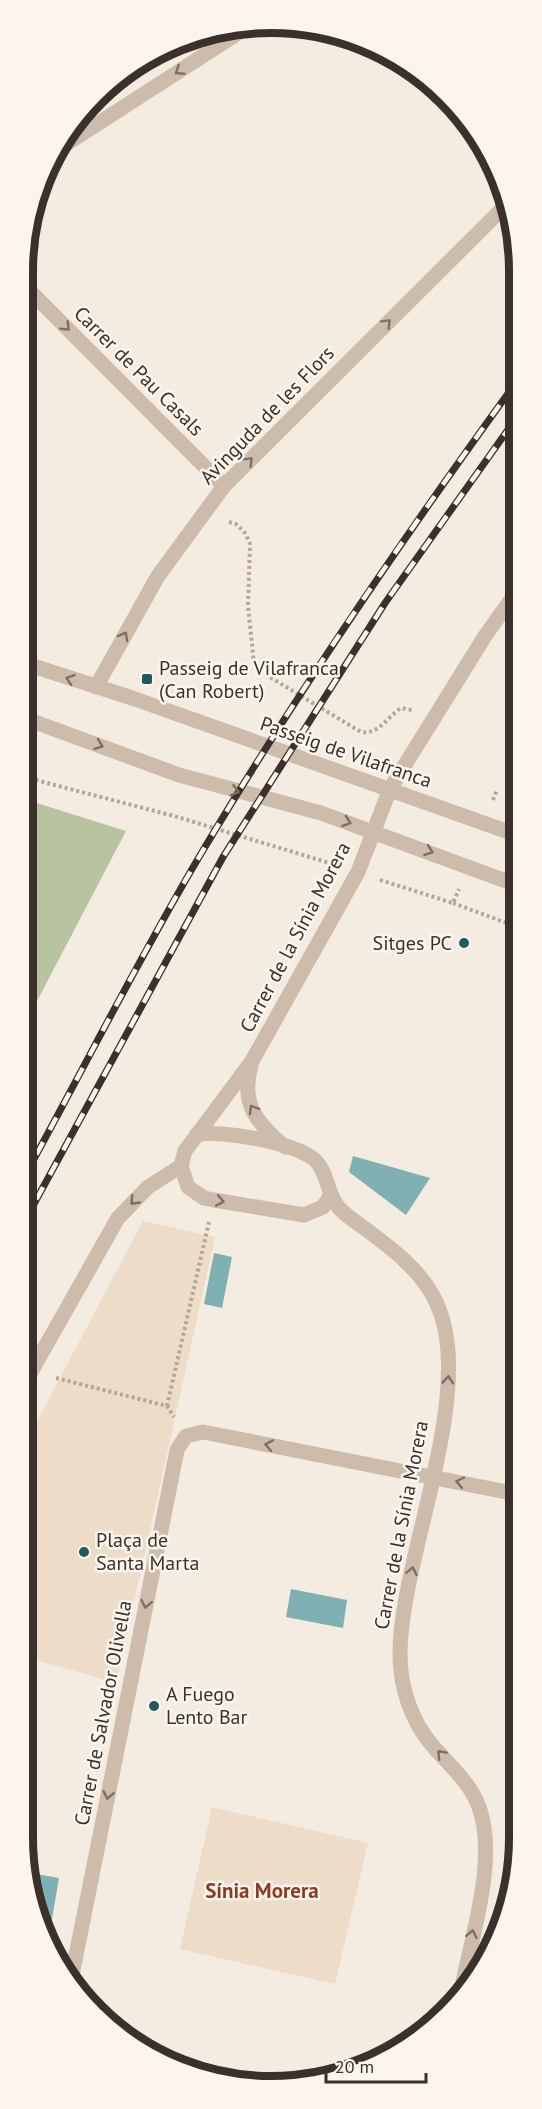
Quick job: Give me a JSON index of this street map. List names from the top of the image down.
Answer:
{
  "streets": {
    "street": [
      "Carrer de Pau Casals",
      "Avinguda de les Flors",
      "Passeig de Vilafranca",
      "Carrer de la Sínia Morera",
      "Carrer de Salvador Olivella"
    ]
  },
  "crossings": [
    ["Carrer de Pau Casals", "Avinguda de les Flors"],
    ["Avinguda de les Flors", "Passeig de Vilafranca"],
    ["Passeig de Vilafranca", "Carrer de la Sínia Morera"]
  ],
  "one_way": [
    "Carrer de Pau Casals",
    "Avinguda de les Flors",
    "Carrer de la Sínia Morera",
    "Carrer de Salvador Olivella"
  ],
  "districts": ["Sínia Morera"],
  "places": {
    "transit": ["Passeig de Vilafranca (Can Robert)"],
    "other": ["Sitges PC", "Plaça de Santa Marta", "A Fuego Lento Bar"]
  },
  "scale_bar": "20 m"
}
